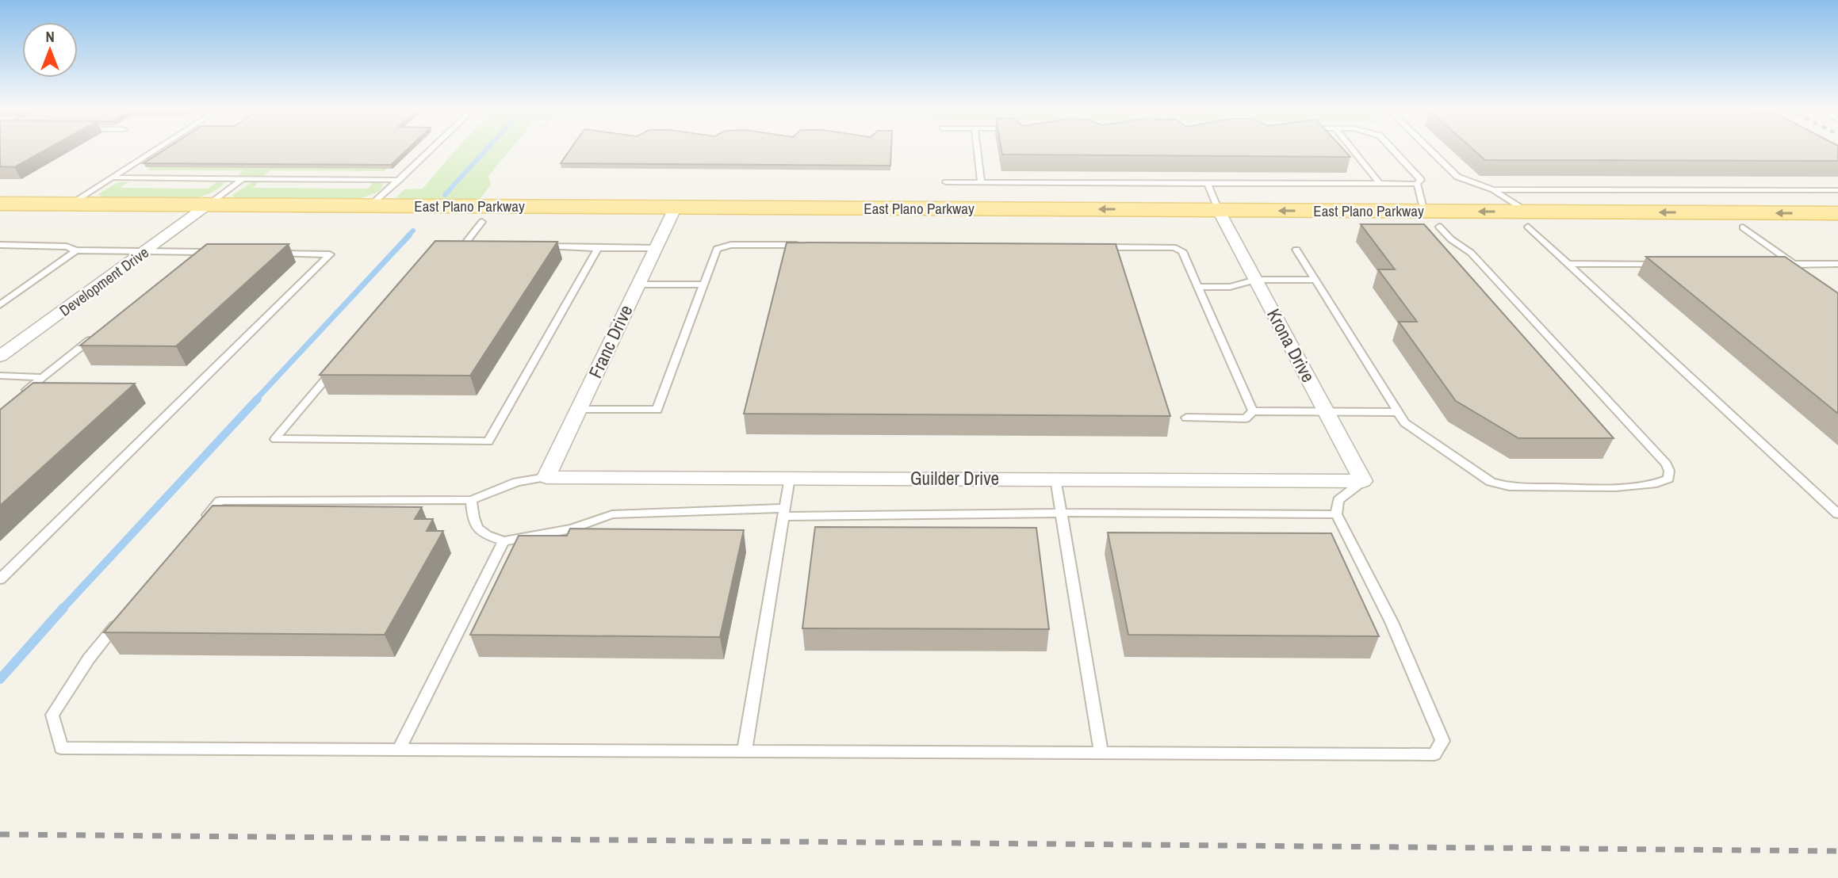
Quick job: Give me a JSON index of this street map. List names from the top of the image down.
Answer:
{
  "streets": {
    "main road": ["East Plano Parkway"],
    "street": [
      "Development Drive",
      "Franc Drive",
      "Krona Drive",
      "Guilder Drive"
    ]
  },
  "crossings": [
    ["East Plano Parkway", "Development Drive"],
    ["East Plano Parkway", "Franc Drive"],
    ["East Plano Parkway", "Krona Drive"],
    ["Franc Drive", "Guilder Drive"],
    ["Krona Drive", "Guilder Drive"]
  ],
  "north": "top"
}
